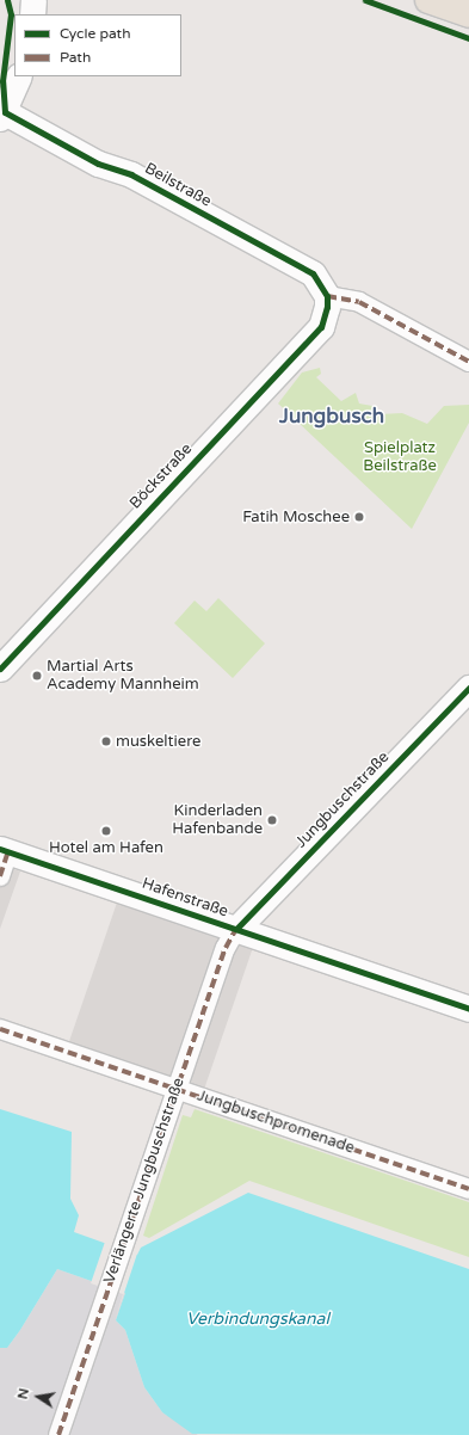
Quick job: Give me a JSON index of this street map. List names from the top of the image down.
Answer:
{
  "streets": {
    "street": [
      "Beilstraße",
      "Böckstraße",
      "Jungbuschstraße",
      "Hafenstraße",
      "Jungbuschpromenade",
      "Verlängerte Jungbuschstraße"
    ]
  },
  "crossings": [
    ["Beilstraße", "Böckstraße"],
    ["Jungbuschstraße", "Hafenstraße"],
    ["Jungbuschstraße", "Verlängerte Jungbuschstraße"],
    ["Hafenstraße", "Verlängerte Jungbuschstraße"],
    ["Jungbuschpromenade", "Verlängerte Jungbuschstraße"]
  ],
  "districts": ["Jungbusch"],
  "water": ["Verbindungskanal"],
  "parks": ["Spielplatz Beilstraße"],
  "places": [
    "Fatih Moschee",
    "Martial Arts Academy Mannheim",
    "muskeltiere",
    "Kinderladen Hafenbande",
    "Hotel am Hafen"
  ],
  "legend": ["Cycle path", "Path"],
  "north": "left"
}
